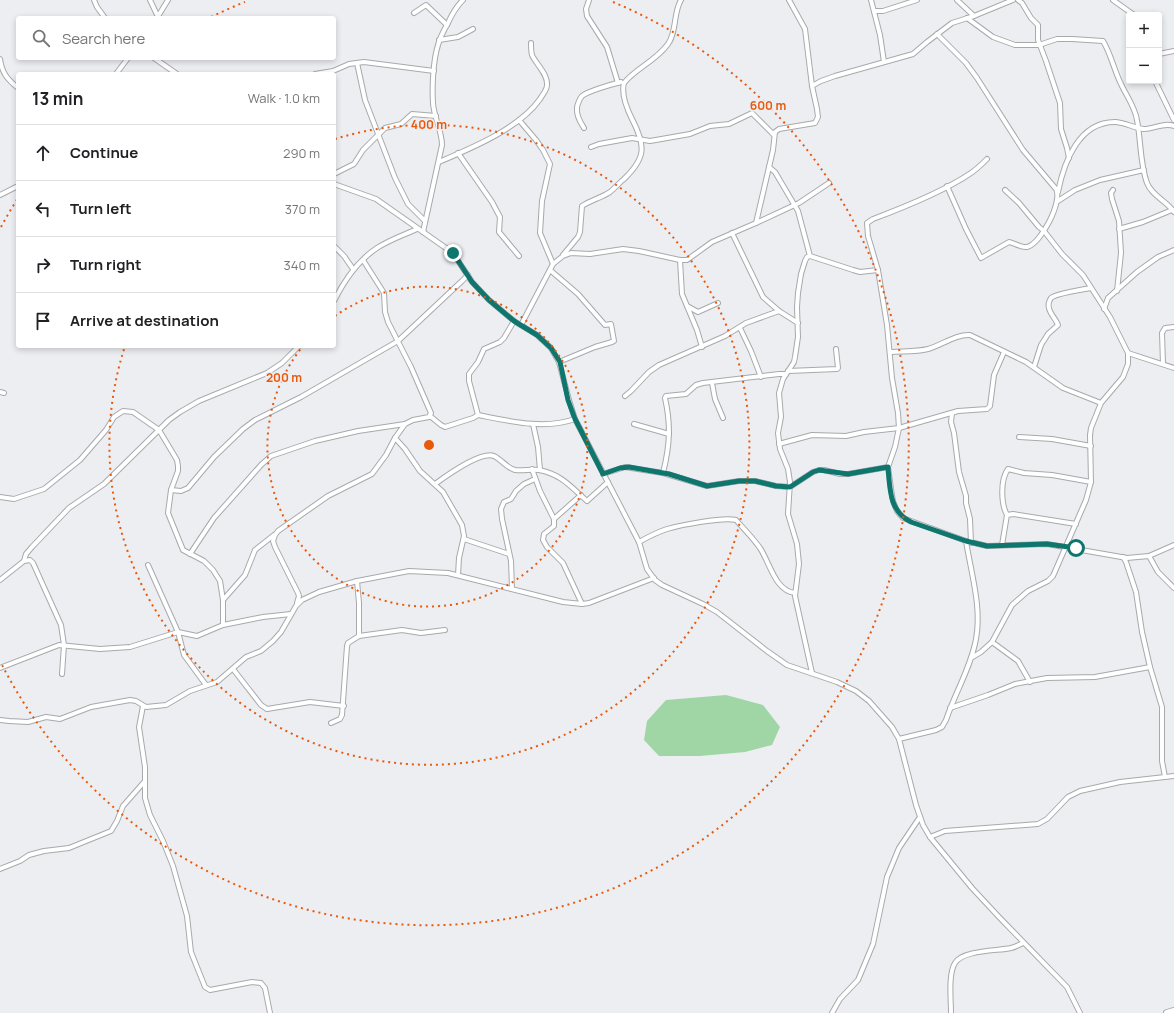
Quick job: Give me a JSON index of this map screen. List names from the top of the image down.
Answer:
{
  "page": {
    "map_buttons": ["+", "−"],
    "search": "Search here",
    "heading": ["13 min", "Walk · 1.0 km"],
    "list": [
      ["Continue", "290 m"],
      ["Turn left", "370 m"],
      ["Turn right", "340 m"],
      "Arrive at destination"
    ]
  },
  "rings": ["600 m", "400 m", "200 m"]
}
